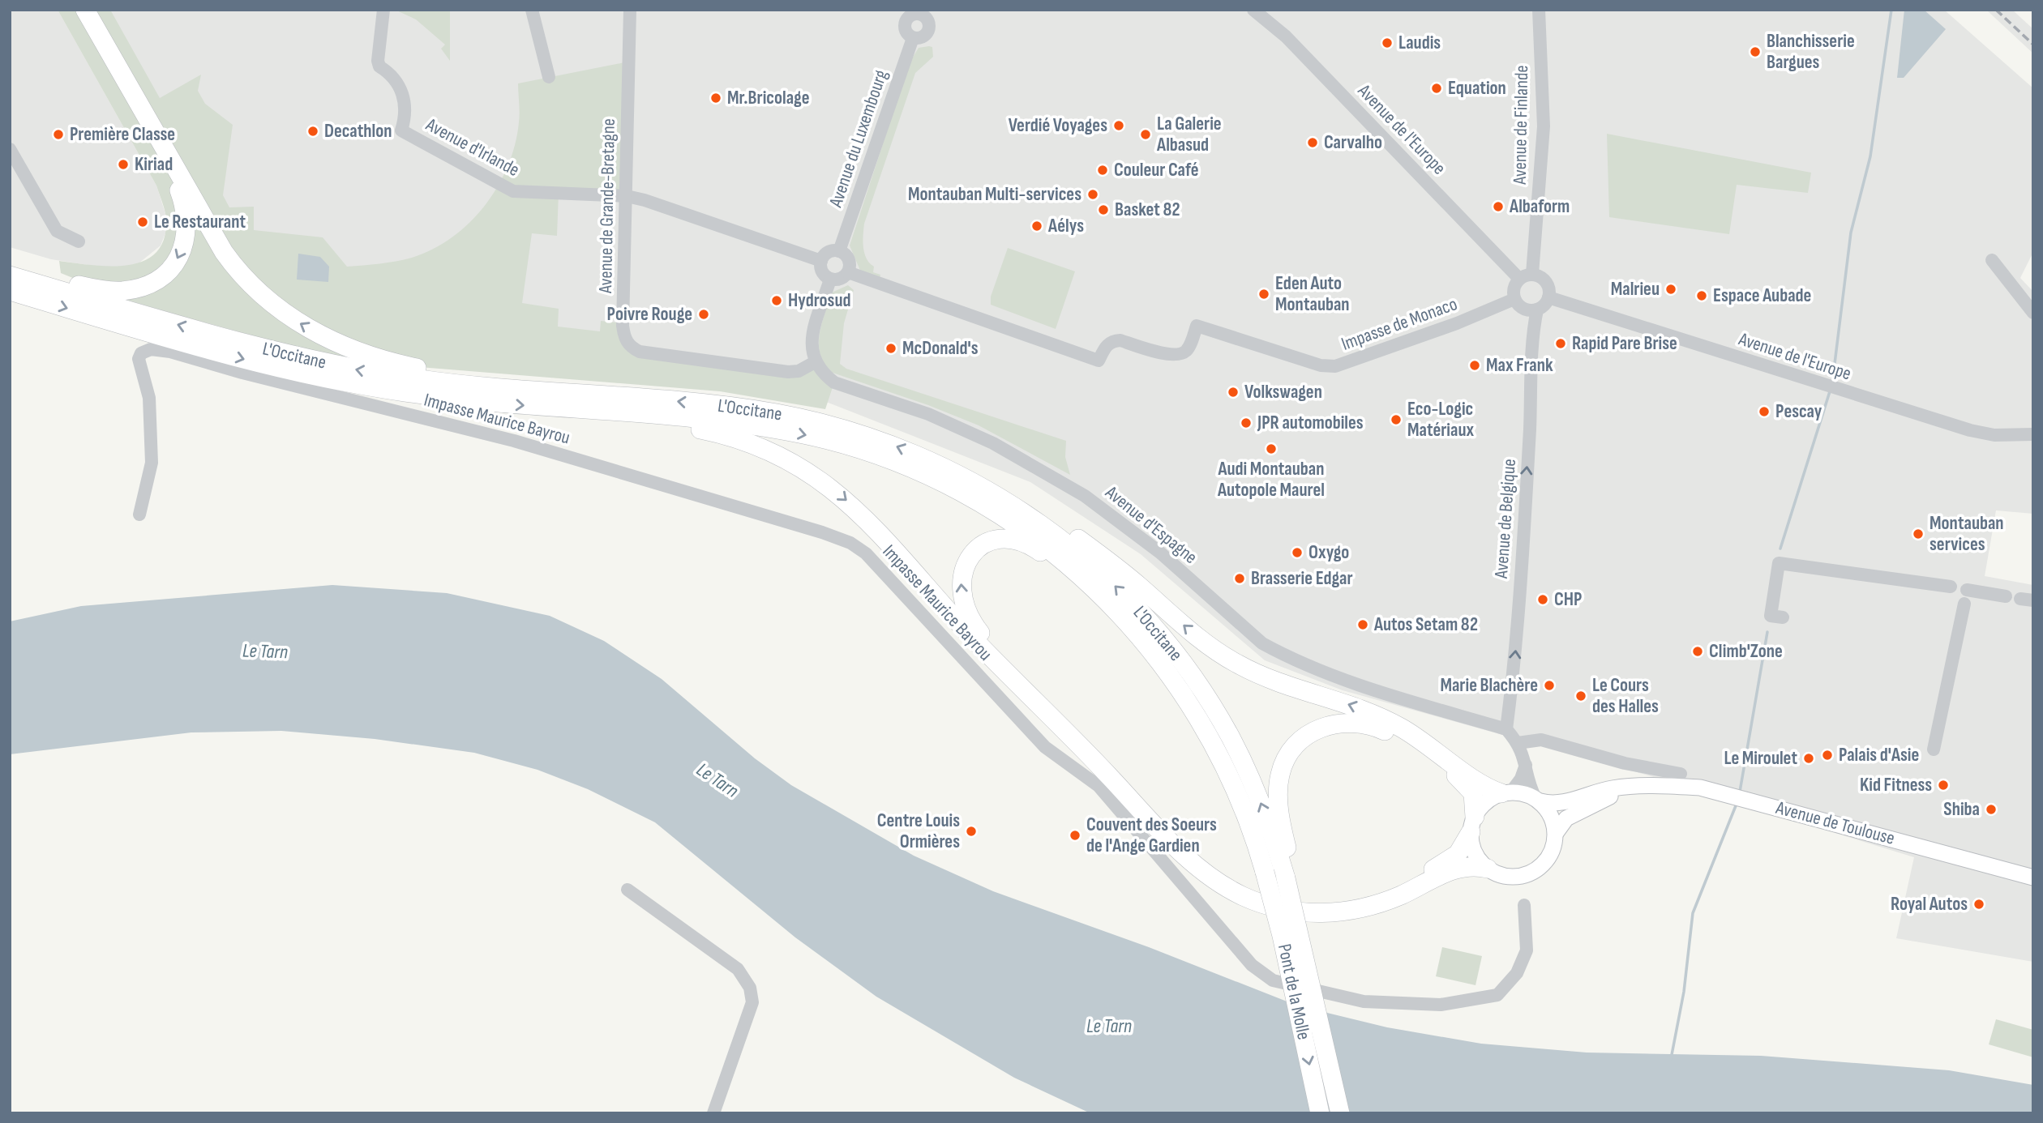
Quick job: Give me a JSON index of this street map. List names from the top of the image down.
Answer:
{
  "streets": {
    "highway": ["L'Occitane", "Pont de la Molle"],
    "main road": ["Avenue de Toulouse"],
    "street": [
      "Avenue de Finlande",
      "Avenue de l'Europe",
      "Avenue du Luxembourg",
      "Avenue d'Irlande",
      "Avenue de Grande-Bretagne",
      "Impasse de Monaco",
      "Impasse Maurice Bayrou",
      "Avenue de Belgique",
      "Avenue d'Espagne"
    ]
  },
  "crossings": [
    ["Avenue de Finlande", "Avenue de l'Europe"],
    ["Avenue de Finlande", "Impasse de Monaco"],
    ["Avenue de Finlande", "Avenue de Belgique"],
    ["Avenue de l'Europe", "Impasse de Monaco"],
    ["Avenue de l'Europe", "Avenue de Belgique"],
    ["Avenue du Luxembourg", "Avenue d'Irlande"],
    ["Avenue du Luxembourg", "Impasse de Monaco"],
    ["Avenue d'Irlande", "Avenue de Grande-Bretagne"],
    ["Avenue d'Irlande", "Impasse de Monaco"],
    ["Avenue de Grande-Bretagne", "Avenue d'Espagne"],
    ["Impasse de Monaco", "Avenue de Belgique"],
    ["L'Occitane", "Pont de la Molle"],
    ["Avenue de Belgique", "Avenue d'Espagne"]
  ],
  "one_way": ["Avenue de Belgique"],
  "water": ["Le Tarn"],
  "places": [
    "Laudis",
    "Blanchisserie Bargues",
    "Equation",
    "Mr.Bricolage",
    "Verdié Voyages",
    "Decathlon",
    "Première Classe",
    "La Galerie Albasud",
    "Carvalho",
    "Kiriad",
    "Couleur Café",
    "Montauban Multi-services",
    "Albaform",
    "Basket 82",
    "Le Restaurant",
    "Aélys",
    "Malrieu",
    "Eden Auto Montauban",
    "Espace Aubade",
    "Hydrosud",
    "Poivre Rouge",
    "Rapid Pare Brise",
    "McDonald's",
    "Max Frank",
    "Volkswagen",
    "Pescay",
    "Eco-Logic Matériaux",
    "JPR automobiles",
    "Audi Montauban Autopole Maurel",
    "Montauban services",
    "Oxygo",
    "Brasserie Edgar",
    "CHP",
    "Autos Setam 82",
    "Climb'Zone",
    "Marie Blachère",
    "Le Cours des Halles",
    "Palais d'Asie",
    "Le Miroulet",
    "Kid Fitness",
    "Shiba",
    "Centre Louis Ormières",
    "Couvent des Soeurs de l'Ange Gardien",
    "Royal Autos"
  ]
}
